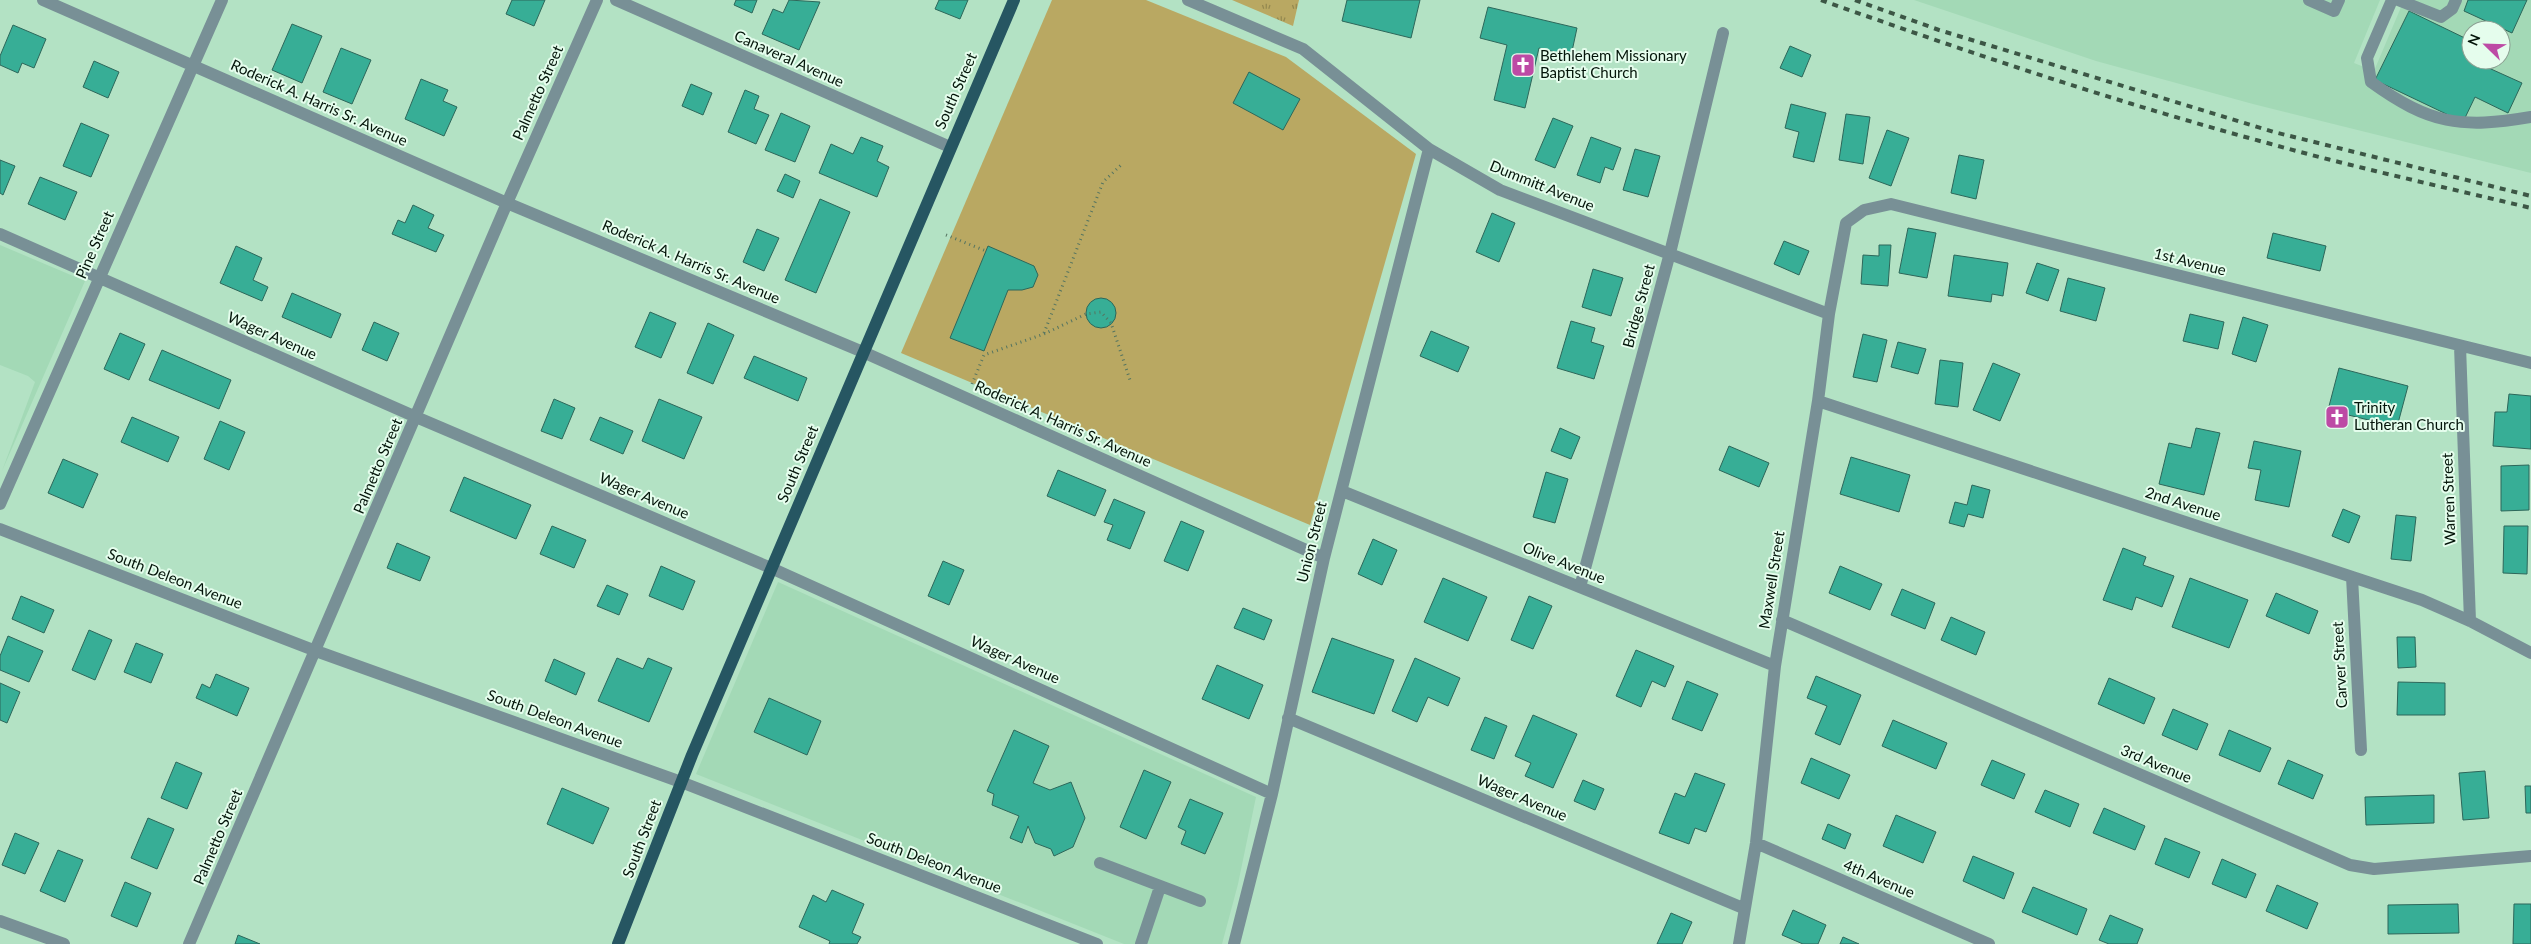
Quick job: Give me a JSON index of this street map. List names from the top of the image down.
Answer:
{
  "streets": {
    "main road": ["South Street"],
    "street": [
      "Canaveral Avenue",
      "Palmetto Street",
      "Roderick A. Harris Sr. Avenue",
      "Dummitt Avenue",
      "Pine Street",
      "1st Avenue",
      "Bridge Street",
      "Wager Avenue",
      "Warren Street",
      "2nd Avenue",
      "Union Street",
      "Olive Avenue",
      "South Deleon Avenue",
      "Maxwell Street",
      "Carver Street",
      "3rd Avenue",
      "4th Avenue"
    ]
  },
  "crossings": [
    ["Canaveral Avenue", "South Street"],
    ["South Street", "Roderick A. Harris Sr. Avenue"],
    ["South Street", "Wager Avenue"],
    ["South Street", "South Deleon Avenue"],
    ["Palmetto Street", "Roderick A. Harris Sr. Avenue"],
    ["Palmetto Street", "Wager Avenue"],
    ["Palmetto Street", "South Deleon Avenue"],
    ["Roderick A. Harris Sr. Avenue", "Pine Street"],
    ["Roderick A. Harris Sr. Avenue", "Union Street"],
    ["Dummitt Avenue", "Bridge Street"],
    ["Dummitt Avenue", "Union Street"],
    ["Dummitt Avenue", "Maxwell Street"],
    ["Pine Street", "Wager Avenue"],
    ["1st Avenue", "Warren Street"],
    ["1st Avenue", "Maxwell Street"],
    ["Bridge Street", "Olive Avenue"],
    ["Wager Avenue", "Union Street"],
    ["Wager Avenue", "Maxwell Street"],
    ["Warren Street", "2nd Avenue"],
    ["2nd Avenue", "Maxwell Street"],
    ["2nd Avenue", "Carver Street"],
    ["Union Street", "Olive Avenue"],
    ["Olive Avenue", "Maxwell Street"],
    ["Maxwell Street", "3rd Avenue"],
    ["Maxwell Street", "4th Avenue"]
  ],
  "places": {
    "church": ["Bethlehem Missionary Baptist Church", "Trinity Lutheran Church"]
  },
  "north": "top left"
}
